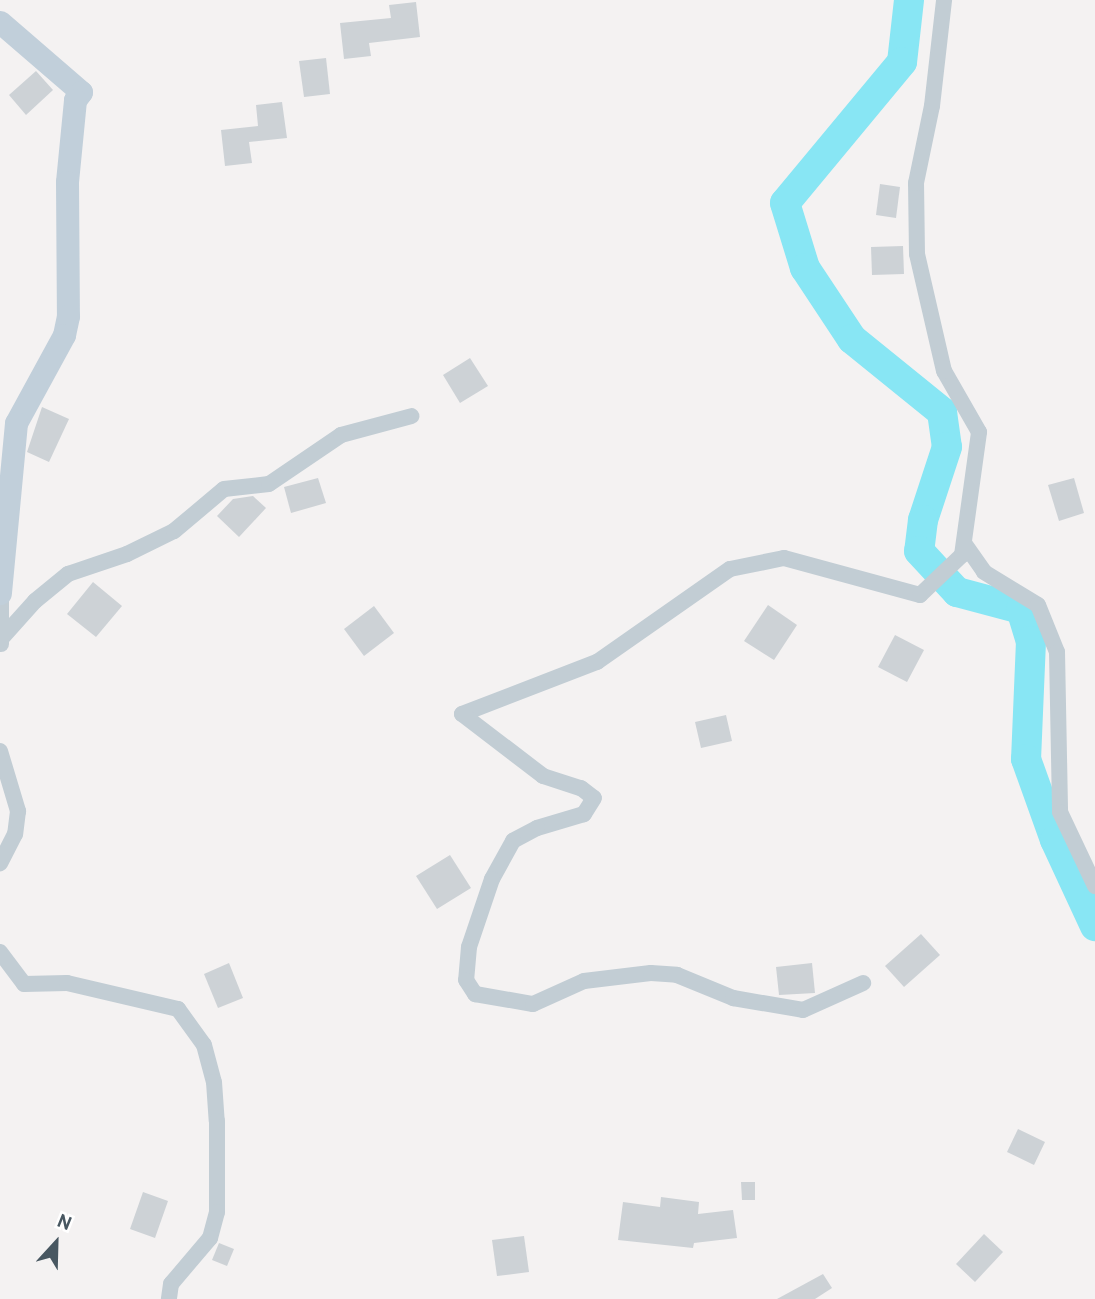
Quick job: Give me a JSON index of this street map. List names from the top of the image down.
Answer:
{
  "north": "top"
}
